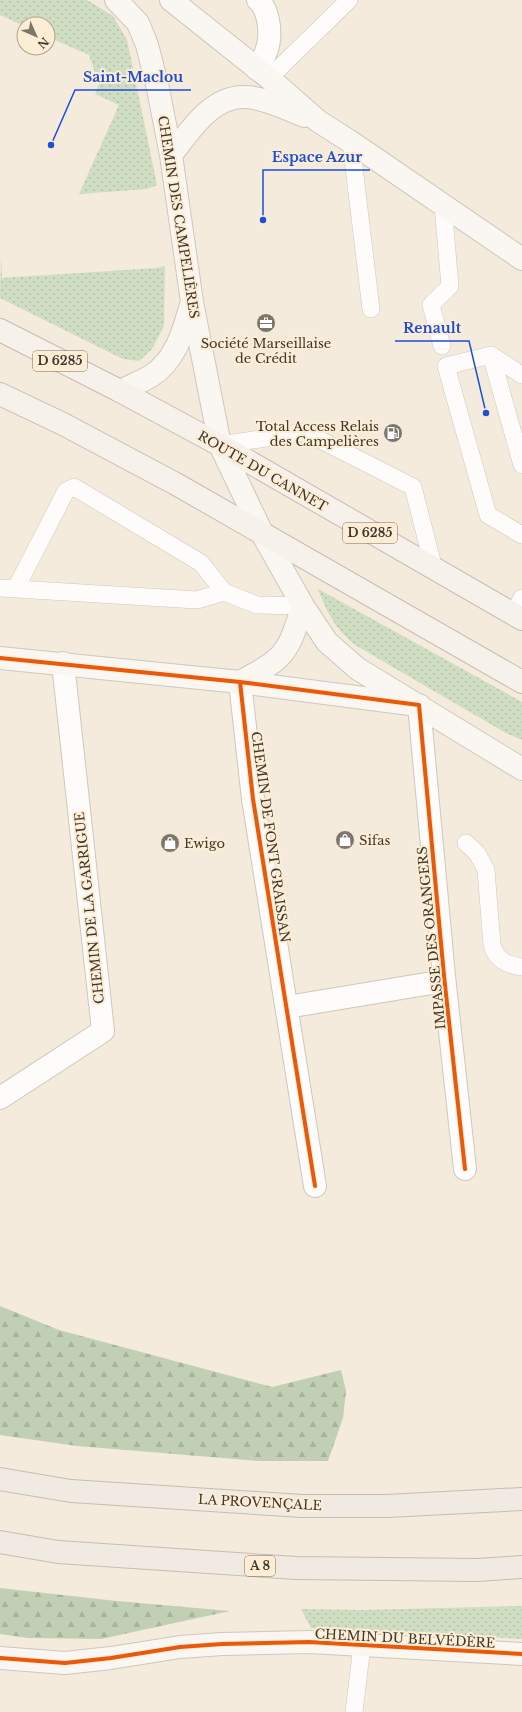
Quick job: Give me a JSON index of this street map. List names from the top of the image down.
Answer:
{
  "streets": {
    "highway": ["LA PROVENÇALE", "A 8"],
    "main road": [
      "CHEMIN DES CAMPELIÈRES",
      "D 6285",
      "ROUTE DU CANNET",
      "CHEMIN DU BELVÉDÈRE"
    ],
    "street": ["CHEMIN DE FONT GRAISSAN", "CHEMIN DE LA GARRIGUE", "IMPASSE DES ORANGERS"]
  },
  "crossings": [
    ["CHEMIN DES CAMPELIÈRES", "ROUTE DU CANNET"],
    ["CHEMIN DES CAMPELIÈRES", "IMPASSE DES ORANGERS"]
  ],
  "places": {
    "other": ["Saint-Maclou", "Espace Azur", "Renault"],
    "office": ["Société Marseillaise de Crédit"],
    "fuel station": ["Total Access Relais des Campelières"],
    "shop": ["Sifas", "Ewigo"]
  },
  "north": "bottom right"
}
